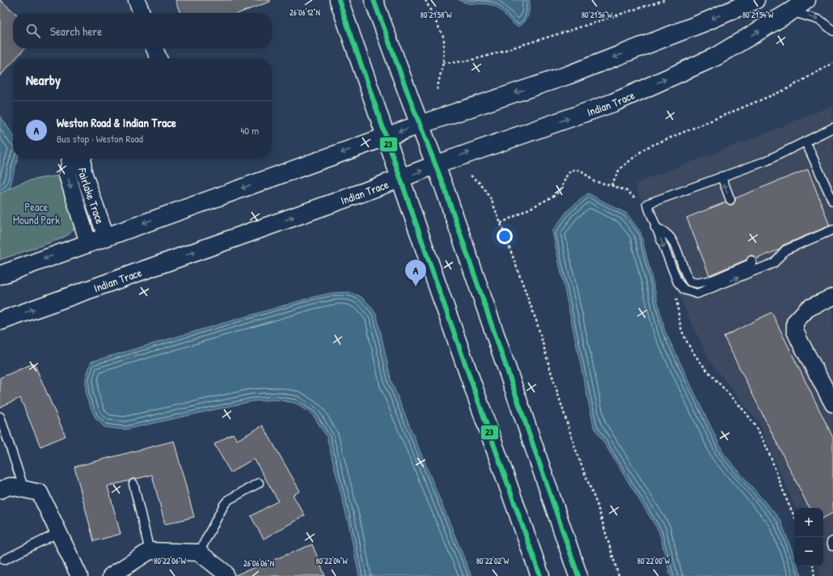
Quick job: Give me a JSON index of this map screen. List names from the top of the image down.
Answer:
{
  "streets": {
    "main road": ["Indian Trace"],
    "street": ["Fairlake Trace"]
  },
  "parks": ["Peace Mound Park"],
  "lines": ["transit line 23"],
  "page": {
    "search": "Search here",
    "heading": "Nearby",
    "list": [
      {
        "mark": "A",
        "name": "Weston Road & Indian Trace",
        "note": "Bus stop · Weston Road",
        "value": "40 m"
      }
    ],
    "pins": "A",
    "map_buttons": ["+", "−"]
  },
  "coordinates": [
    "26°06'12\"N",
    "80°21'58\"W",
    "80°21'56\"W",
    "80°21'54\"W",
    "80°22'06\"W",
    "80°22'04\"W",
    "80°22'02\"W",
    "80°22'00\"W",
    "26°06'06\"N"
  ]
}
